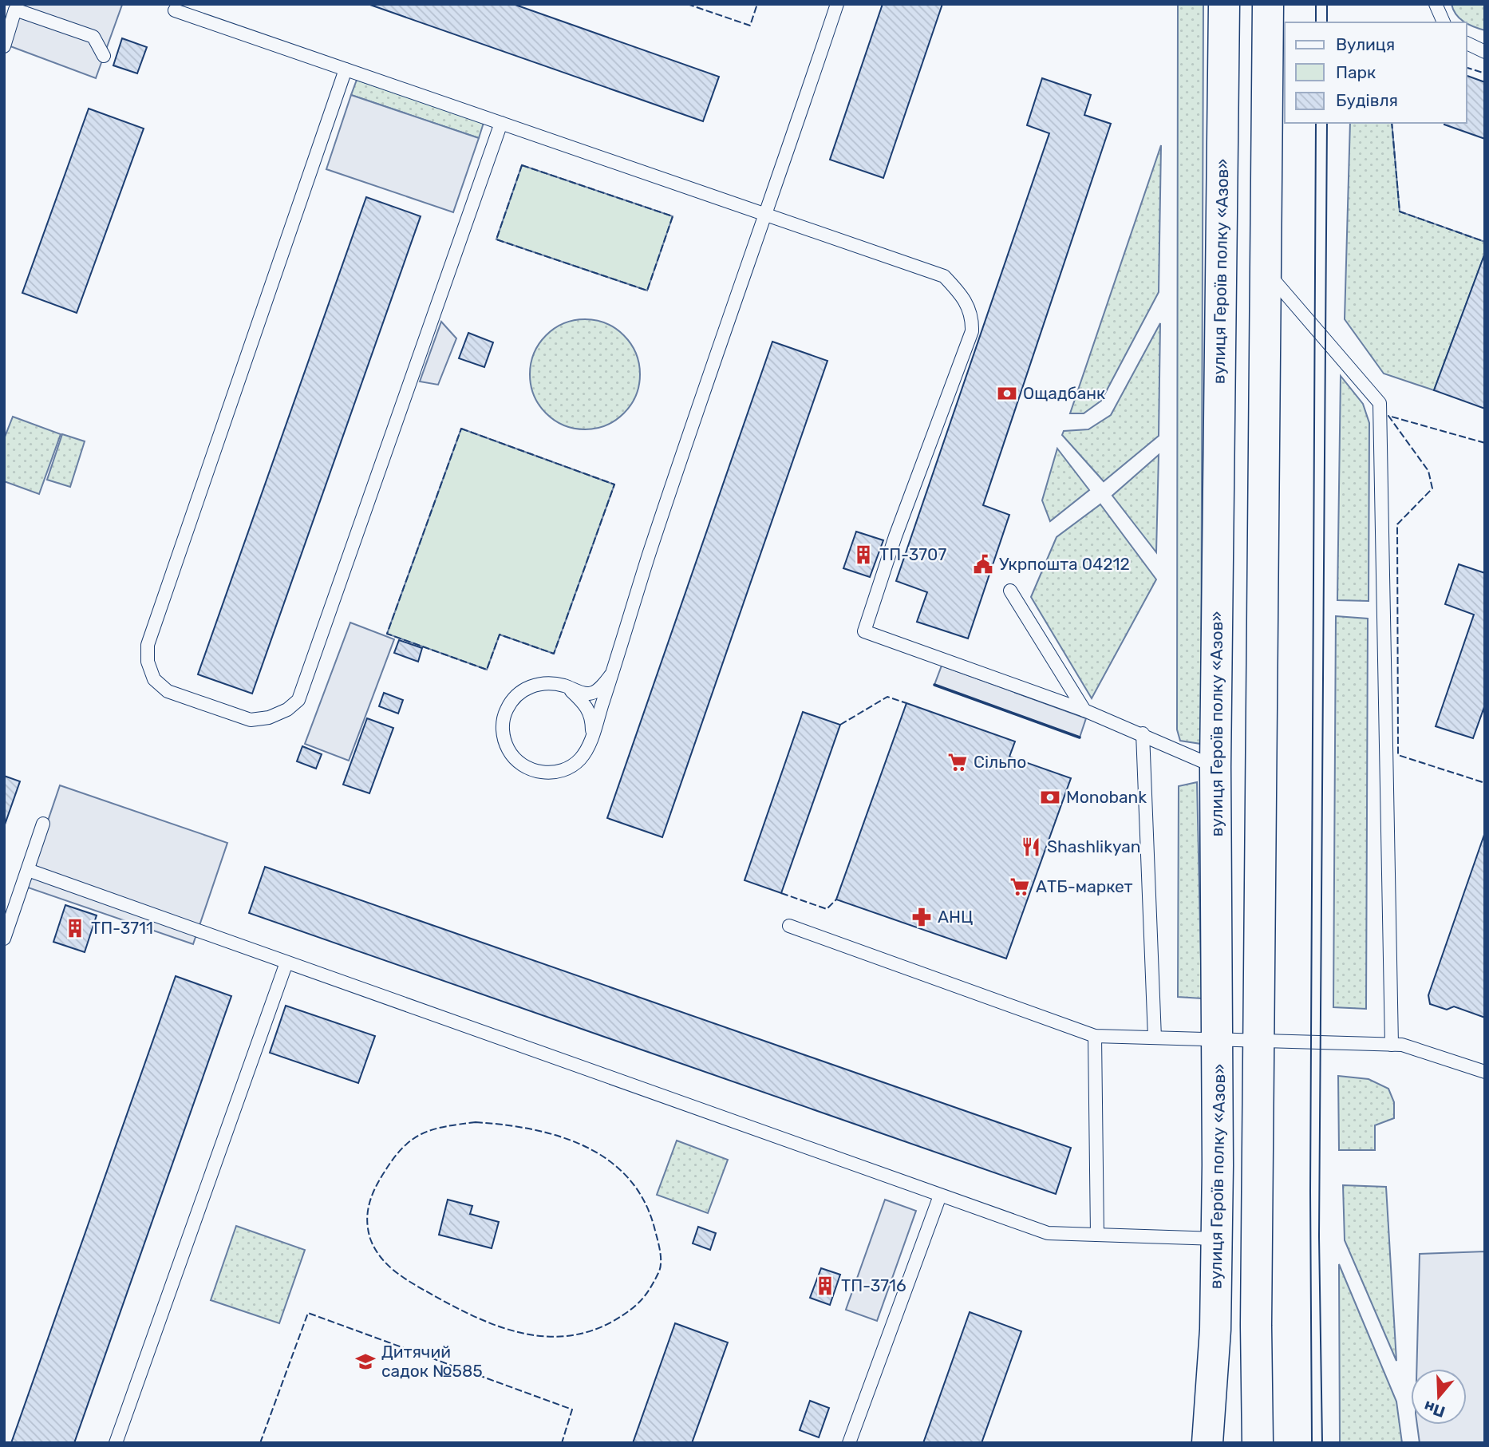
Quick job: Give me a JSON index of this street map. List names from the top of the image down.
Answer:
{
  "streets": {
    "main road": ["вулиця Героїв полку «Азов»"]
  },
  "places": {
    "bank": ["Ощадбанк", "Monobank"],
    "building": ["ТП-3707", "ТП-3711", "ТП-3716"],
    "public building": ["Укрпошта 04212"],
    "supermarket": ["Сільпо", "АТБ-маркет"],
    "restaurant": ["Shashlikyan"],
    "pharmacy": ["АНЦ"],
    "school or university": ["Дитячий садок №585"]
  },
  "legend": ["Вулиця", "Парк", "Будівля"],
  "north": "bottom"
}
